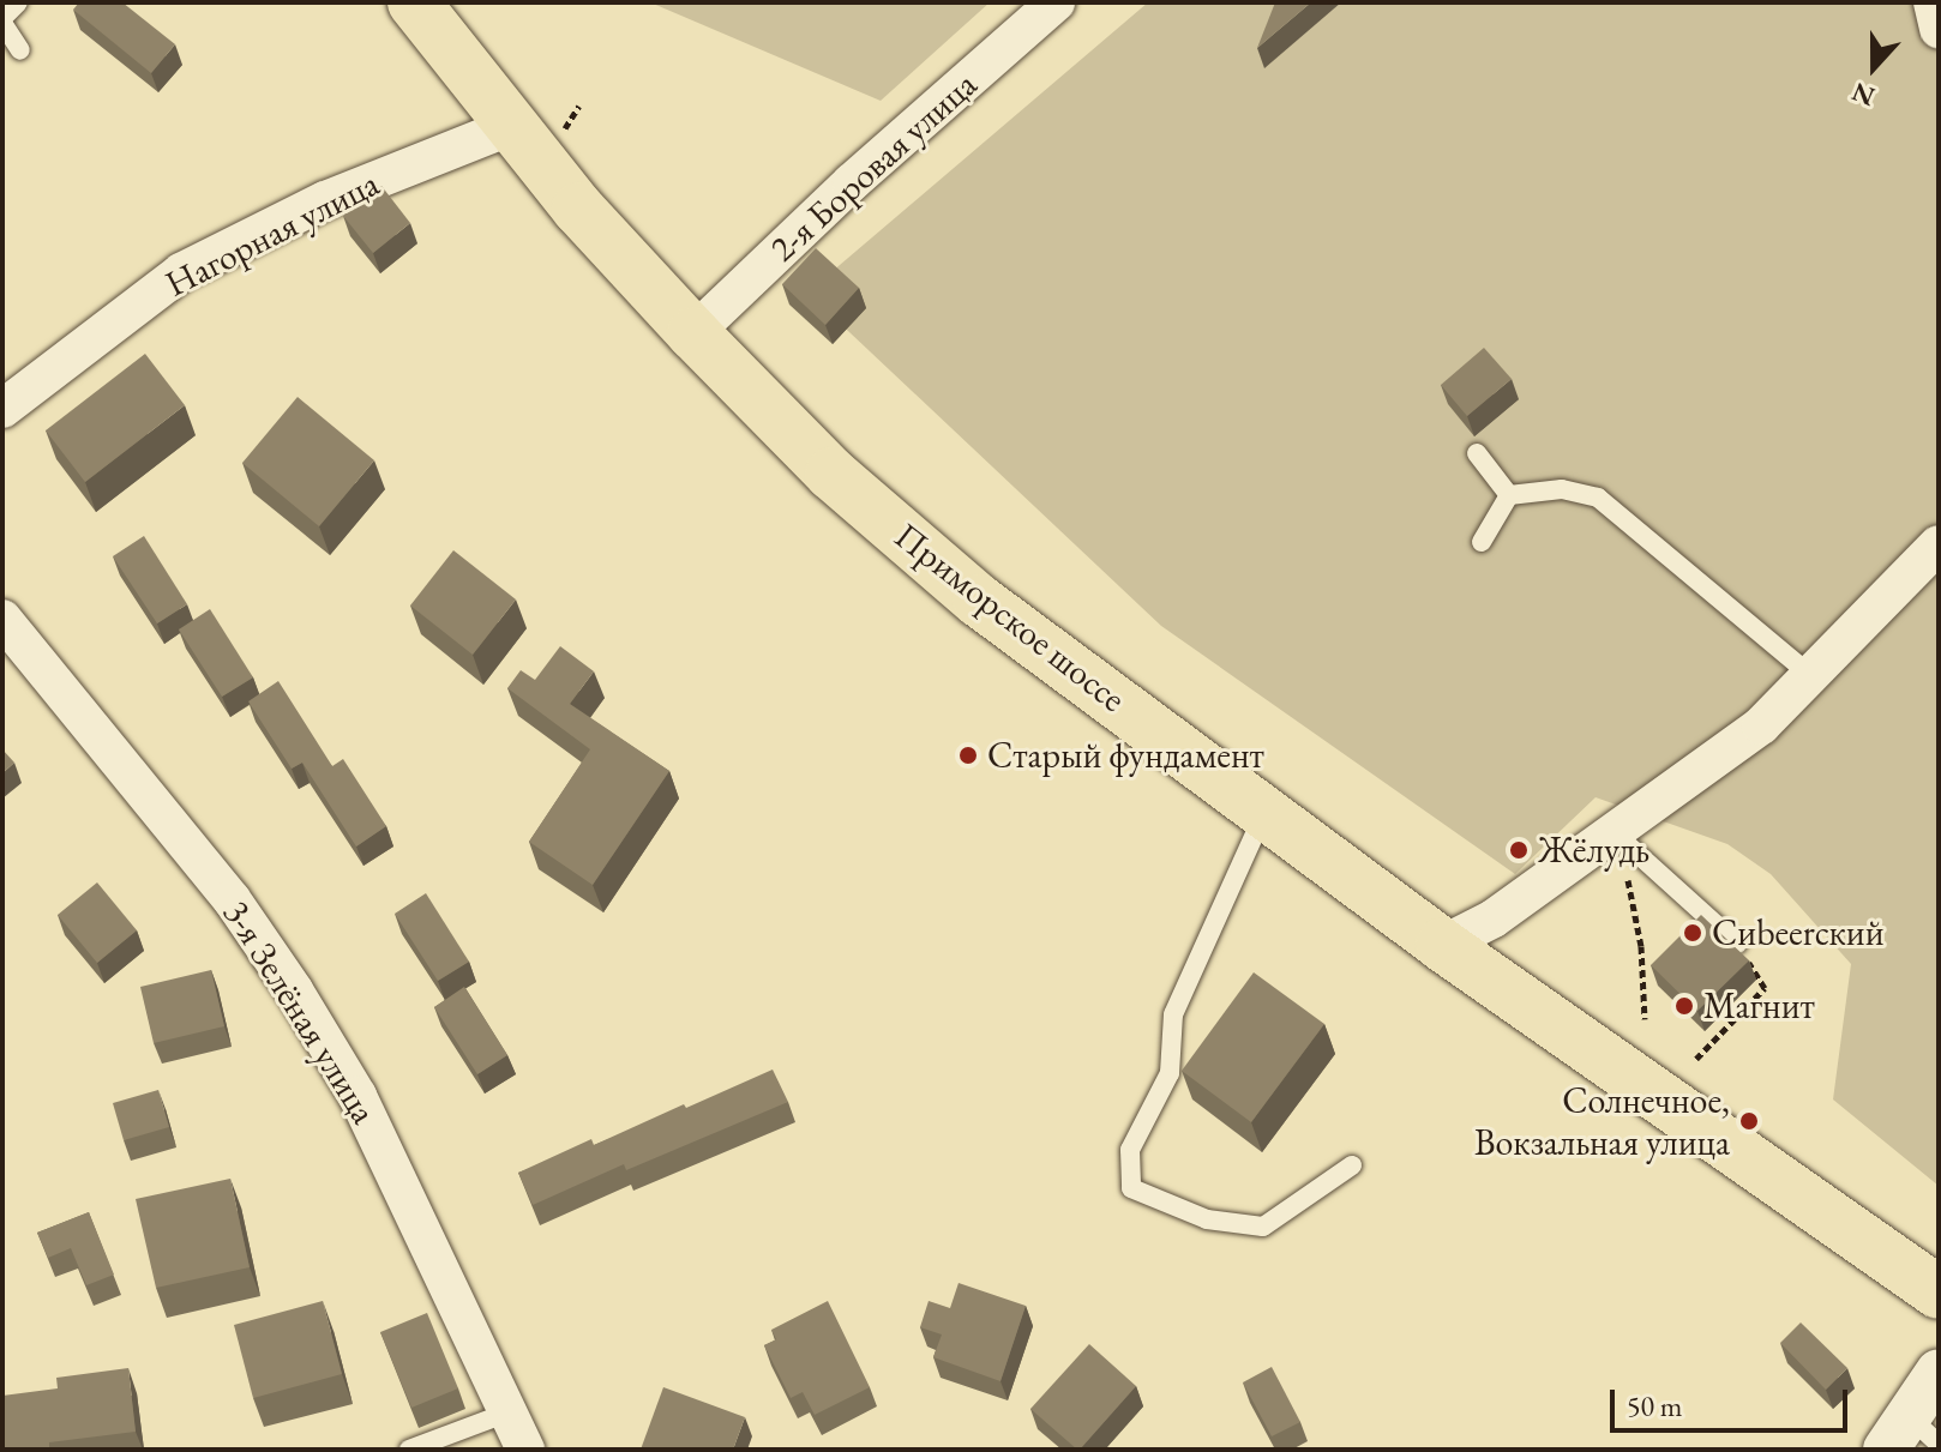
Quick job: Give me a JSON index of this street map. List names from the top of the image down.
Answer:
{
  "streets": {
    "main road": ["Приморское шоссе"],
    "street": ["2-я Боровая улица", "Нагорная улица", "3-я Зелёная улица"]
  },
  "crossings": [
    ["2-я Боровая улица", "Приморское шоссе"],
    ["Нагорная улица", "Приморское шоссе"]
  ],
  "places": [
    "Старый фундамент",
    "Жёлудь",
    "Сиbeerский",
    "Магнит",
    "Солнечное, Вокзальная улица"
  ],
  "scale_bar": "50 m",
  "north": "bottom"
}
